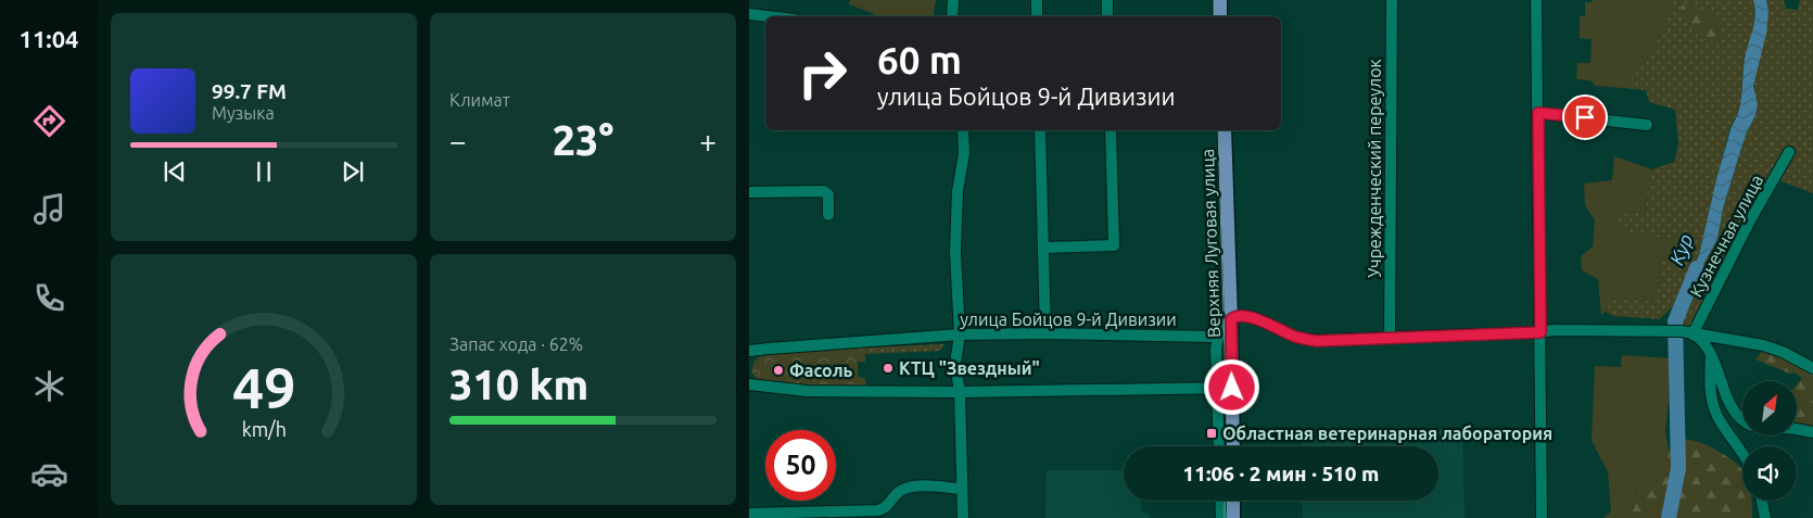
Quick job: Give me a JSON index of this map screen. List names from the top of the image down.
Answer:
{
  "streets": {
    "main road": ["Верхняя Луговая улица"],
    "street": ["Учрежденческий переулок", "Кузнечная улица", "улица Бойцов 9-й Дивизии"]
  },
  "water": ["Кур"],
  "places": {
    "other": ["КТЦ \"Звездный\"", "Фасоль"],
    "transit": ["Областная ветеринарная лаборатория"]
  },
  "north": "top right",
  "page": {
    "tabs": "11:04",
    "tile": [
      "Климат",
      ["Запас хода · 62%", "310 km"]
    ],
    "turn": ["60 m", "улица Бойцов 9-й Дивизии"],
    "song": ["99.7 FM", "Музыка"],
    "heat": ["−", "23°", "+"],
    "limit": "50",
    "trip": "11:06 · 2 мин · 510 m",
    "gauge": ["49", "km/h"]
  }
}
